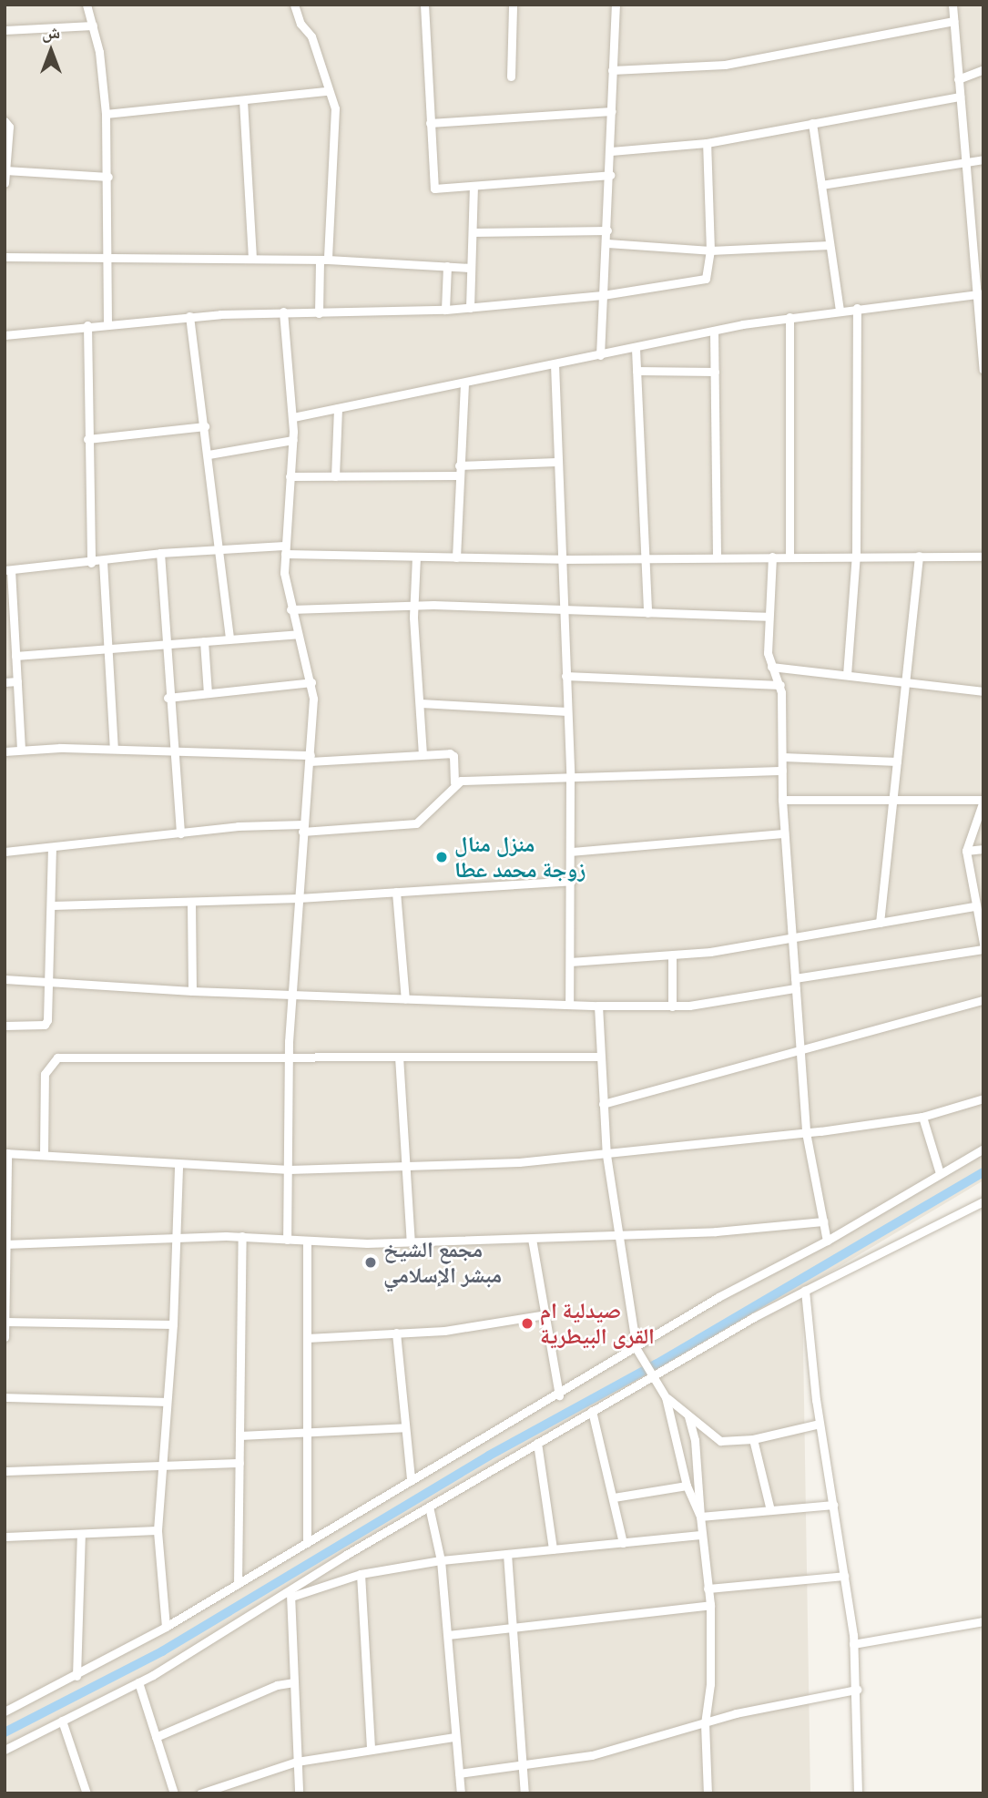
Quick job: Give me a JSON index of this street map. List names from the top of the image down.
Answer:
{
  "places": ["منزل منال زوجة محمد عطا", "مجمع الشيخ مبشر الإسلامي", "صيدلية ام القرى البيطرية"],
  "north": "top"
}
